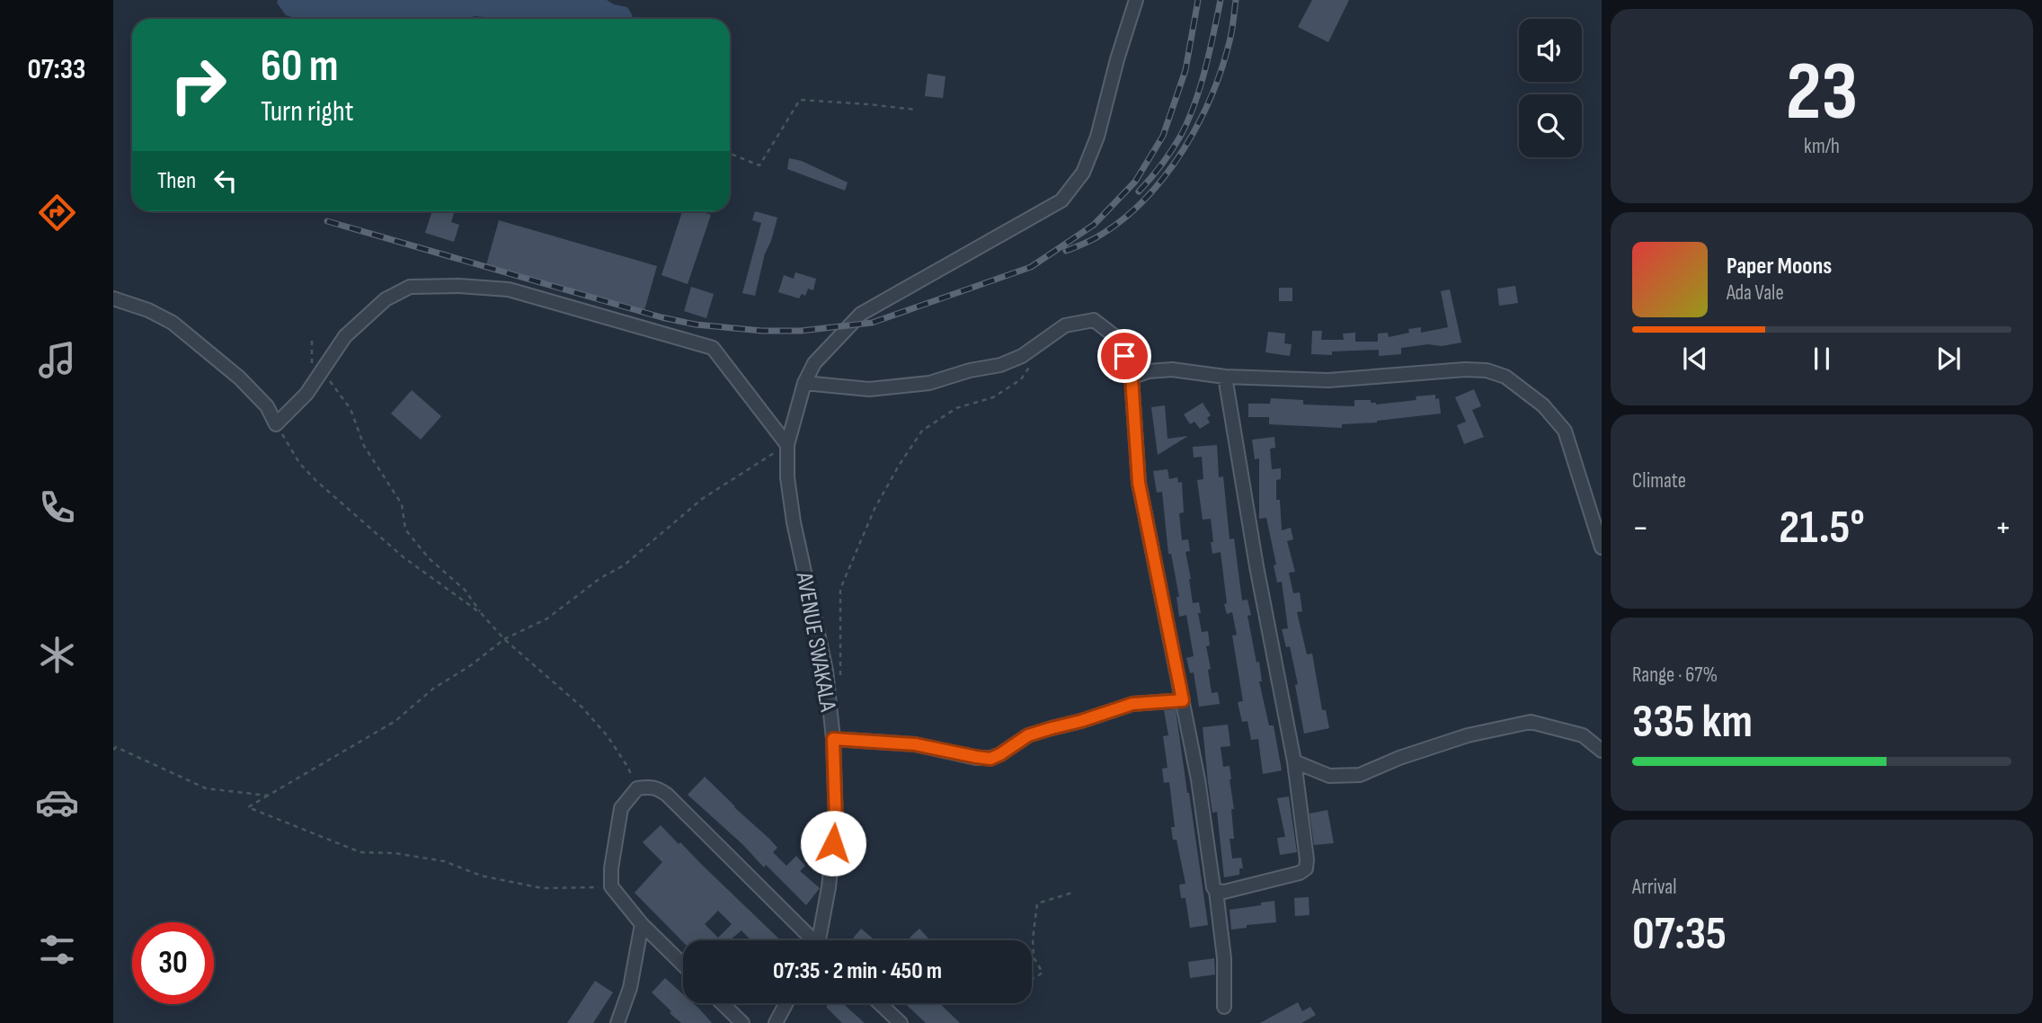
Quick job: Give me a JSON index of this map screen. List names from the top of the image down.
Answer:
{
  "streets": {
    "street": ["AVENUE SWAKALA"]
  },
  "page": {
    "tabs": "07:33",
    "tile": [
      ["23", "km/h"],
      "Climate",
      ["Range · 67%", "335 km"],
      ["Arrival", "07:35"]
    ],
    "turn": ["60 m", "Turn right"],
    "then": "Then",
    "song": ["Paper Moons", "Ada Vale"],
    "heat": ["−", "21.5°", "+"],
    "limit": "30",
    "trip": "07:35 · 2 min · 450 m"
  }
}
